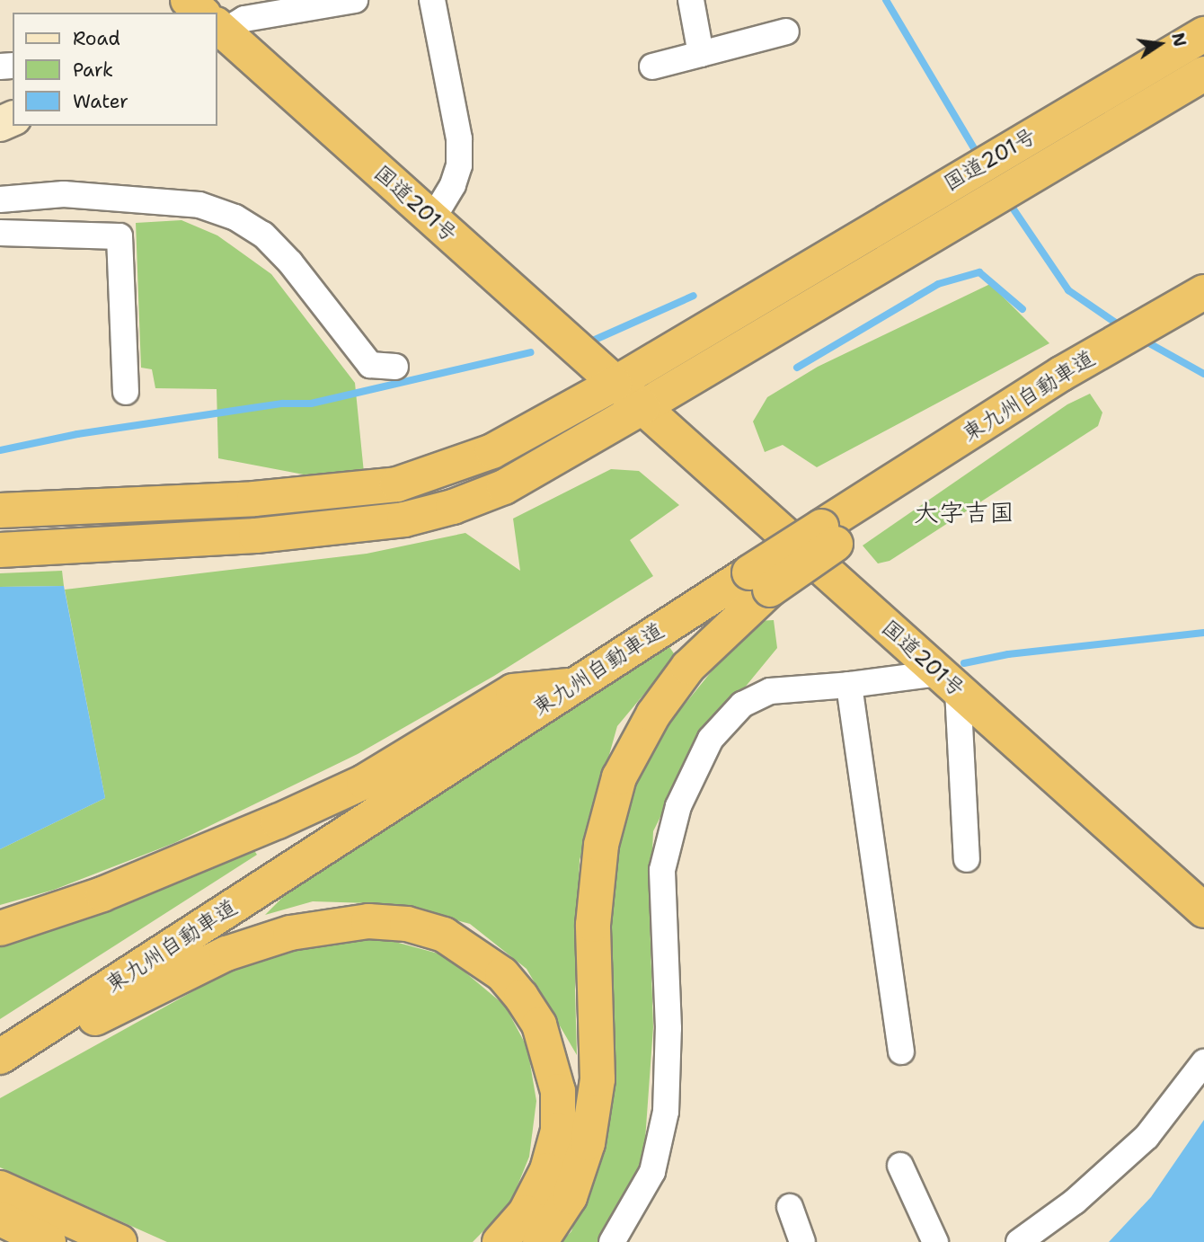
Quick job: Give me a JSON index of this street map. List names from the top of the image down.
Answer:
{
  "streets": {
    "highway": ["国道201号", "東九州自動車道"]
  },
  "districts": ["大字吉国"],
  "legend": ["Road", "Park", "Water"],
  "north": "right"
}
